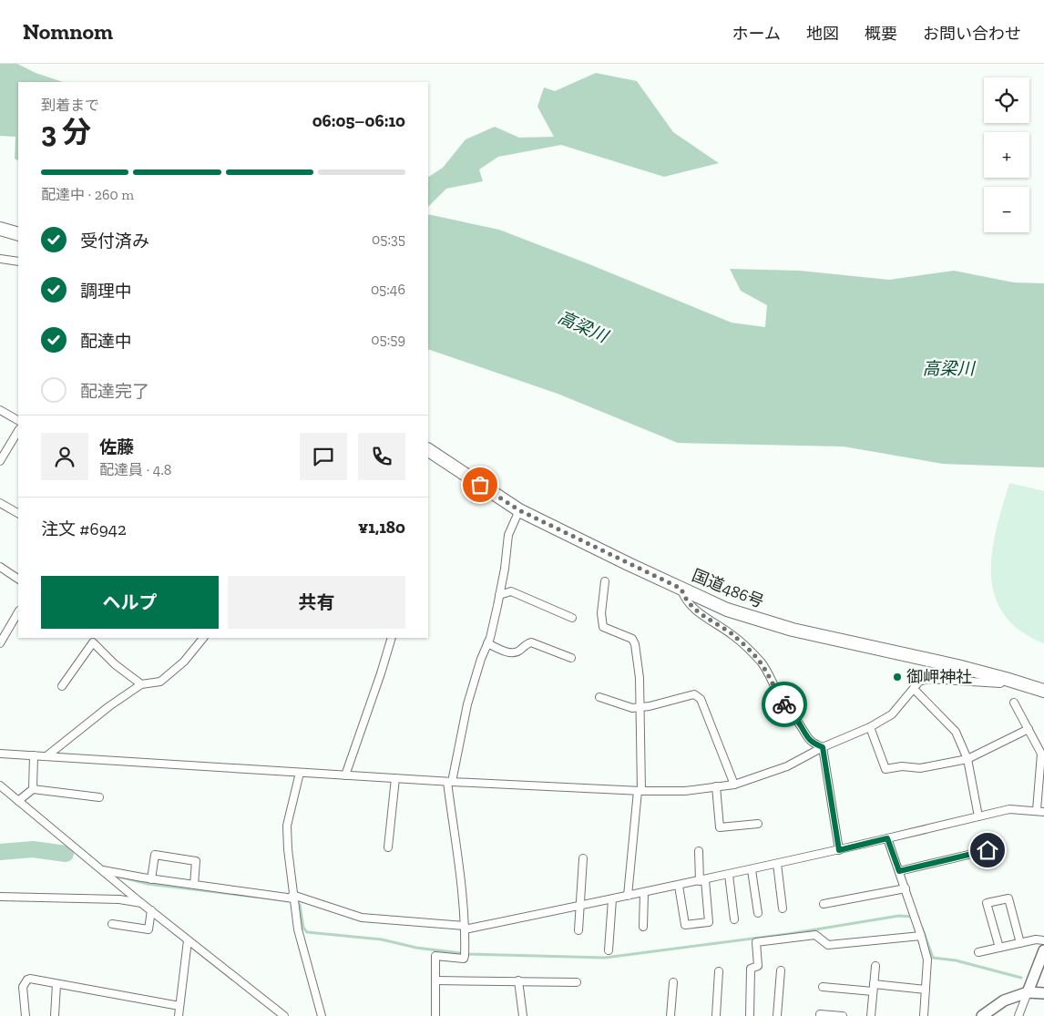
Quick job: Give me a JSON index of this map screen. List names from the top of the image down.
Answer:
{
  "streets": {
    "highway": ["国道486号"]
  },
  "water": ["高梁川"],
  "places": ["御岬神社"],
  "page": {
    "header": "Nomnom",
    "nav": [
      "ホーム",
      "地図",
      "概要",
      "お問い合わせ"
    ],
    "map_buttons": ["+", "−"],
    "heading": ["3 分", "到着まで", "06:05–06:10"],
    "panel": [
      "佐藤",
      "配達員 · 4.8",
      "注文 #6942",
      "¥1,180"
    ],
    "bar": "配達中 · 260 m",
    "list": [
      ["受付済み", "05:35"],
      ["調理中", "05:46"],
      ["配達中", "05:59"],
      "配達完了"
    ],
    "buttons": ["ヘルプ", "共有"]
  }
}
